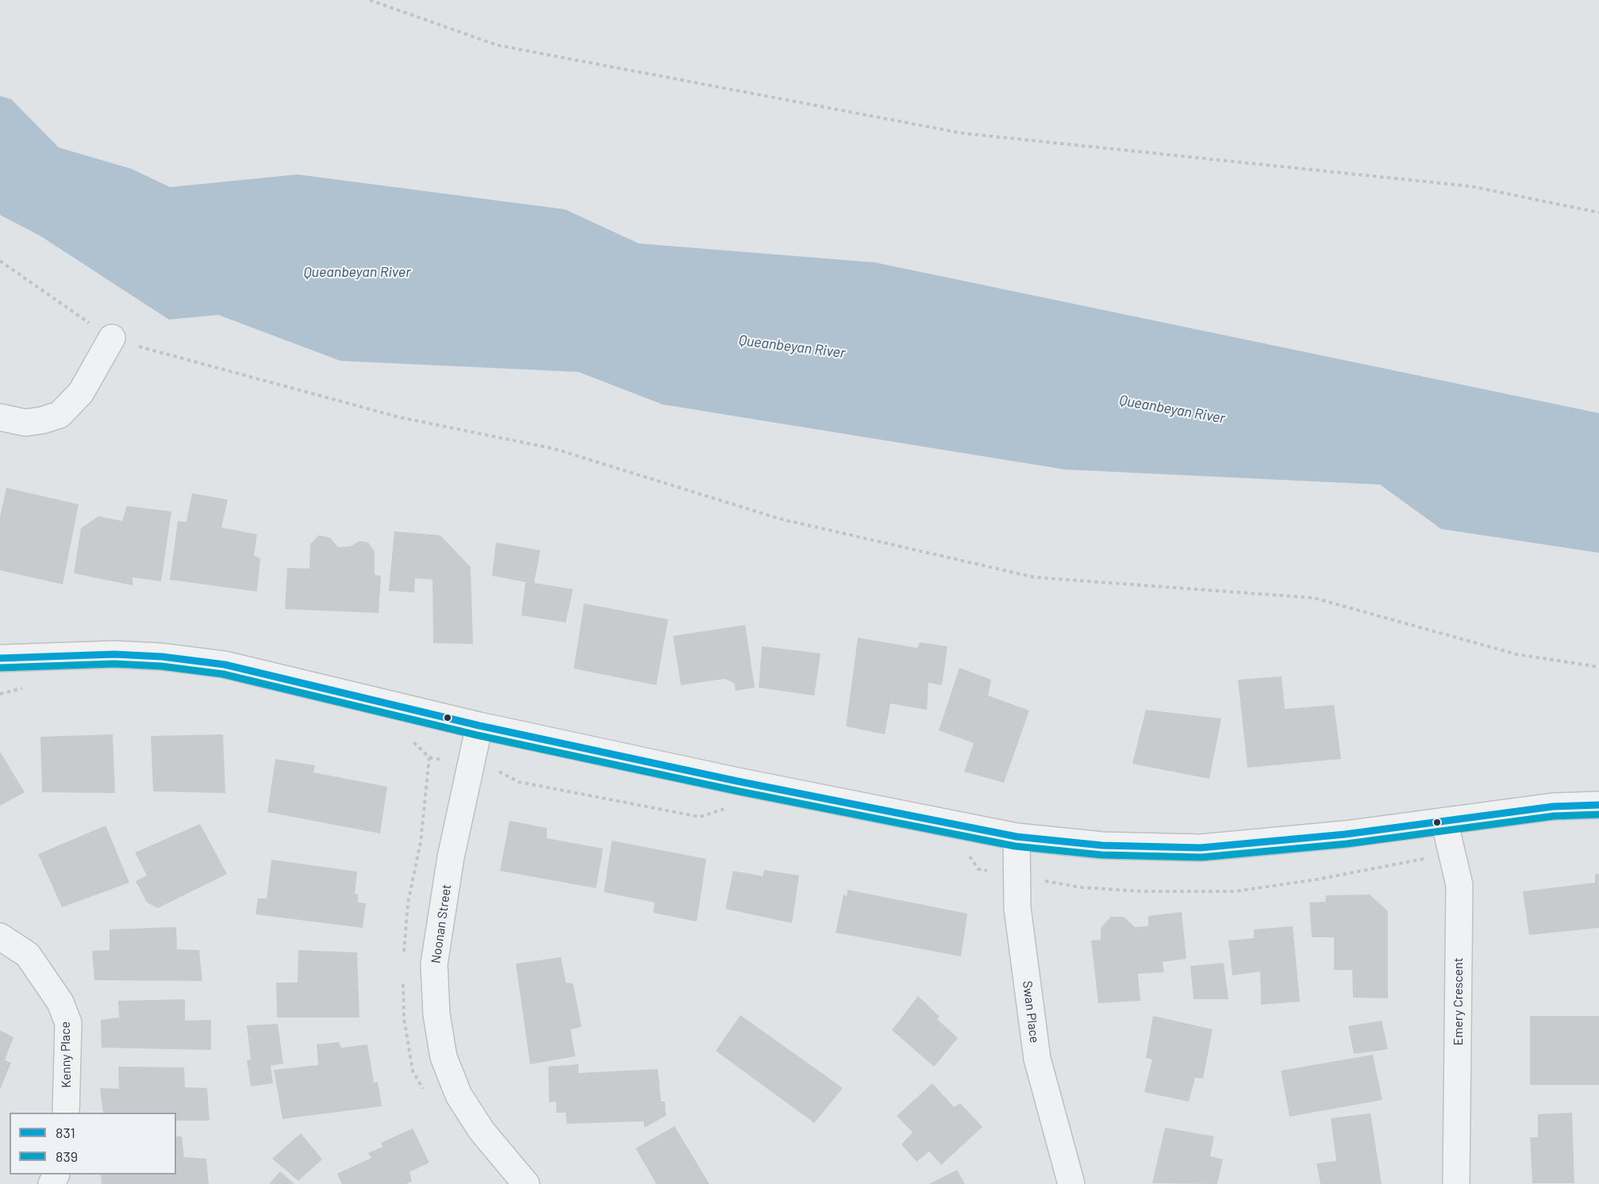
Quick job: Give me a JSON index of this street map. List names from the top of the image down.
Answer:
{
  "streets": {
    "street": [
      "Noonan Street",
      "Emery Crescent",
      "Swan Place",
      "Kenny Place"
    ]
  },
  "water": ["Queanbeyan River"],
  "lines": ["transit line 831", "transit line 839"],
  "legend": ["831", "839"]
}
